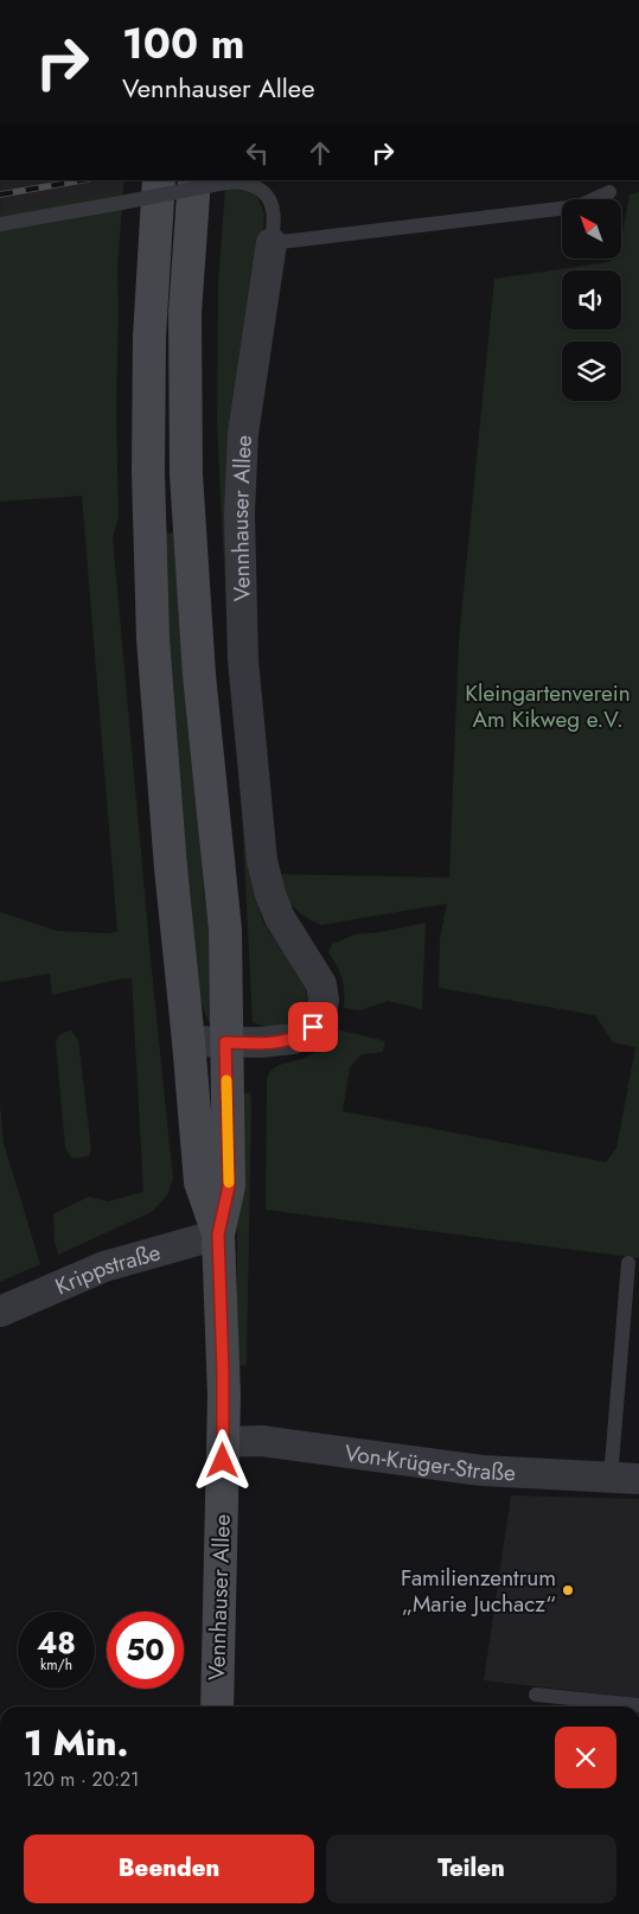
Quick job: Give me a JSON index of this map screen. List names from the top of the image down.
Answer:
{
  "streets": {
    "main road": ["Vennhauser Allee"],
    "street": ["Krippstraße", "Von-Krüger-Straße"]
  },
  "crossings": [
    ["Vennhauser Allee", "Krippstraße"],
    ["Vennhauser Allee", "Von-Krüger-Straße"]
  ],
  "parks": ["Kleingartenverein Am Kikweg e.V."],
  "places": ["Familienzentrum „Marie Juchacz“"],
  "north": "top left",
  "page": {
    "turn": ["100 m", "Vennhauser Allee"],
    "speed": "48 km/h",
    "limit": "50",
    "heading": ["1 Min.", "120 m · 20:21"],
    "buttons": ["Beenden", "Teilen"]
  }
}
